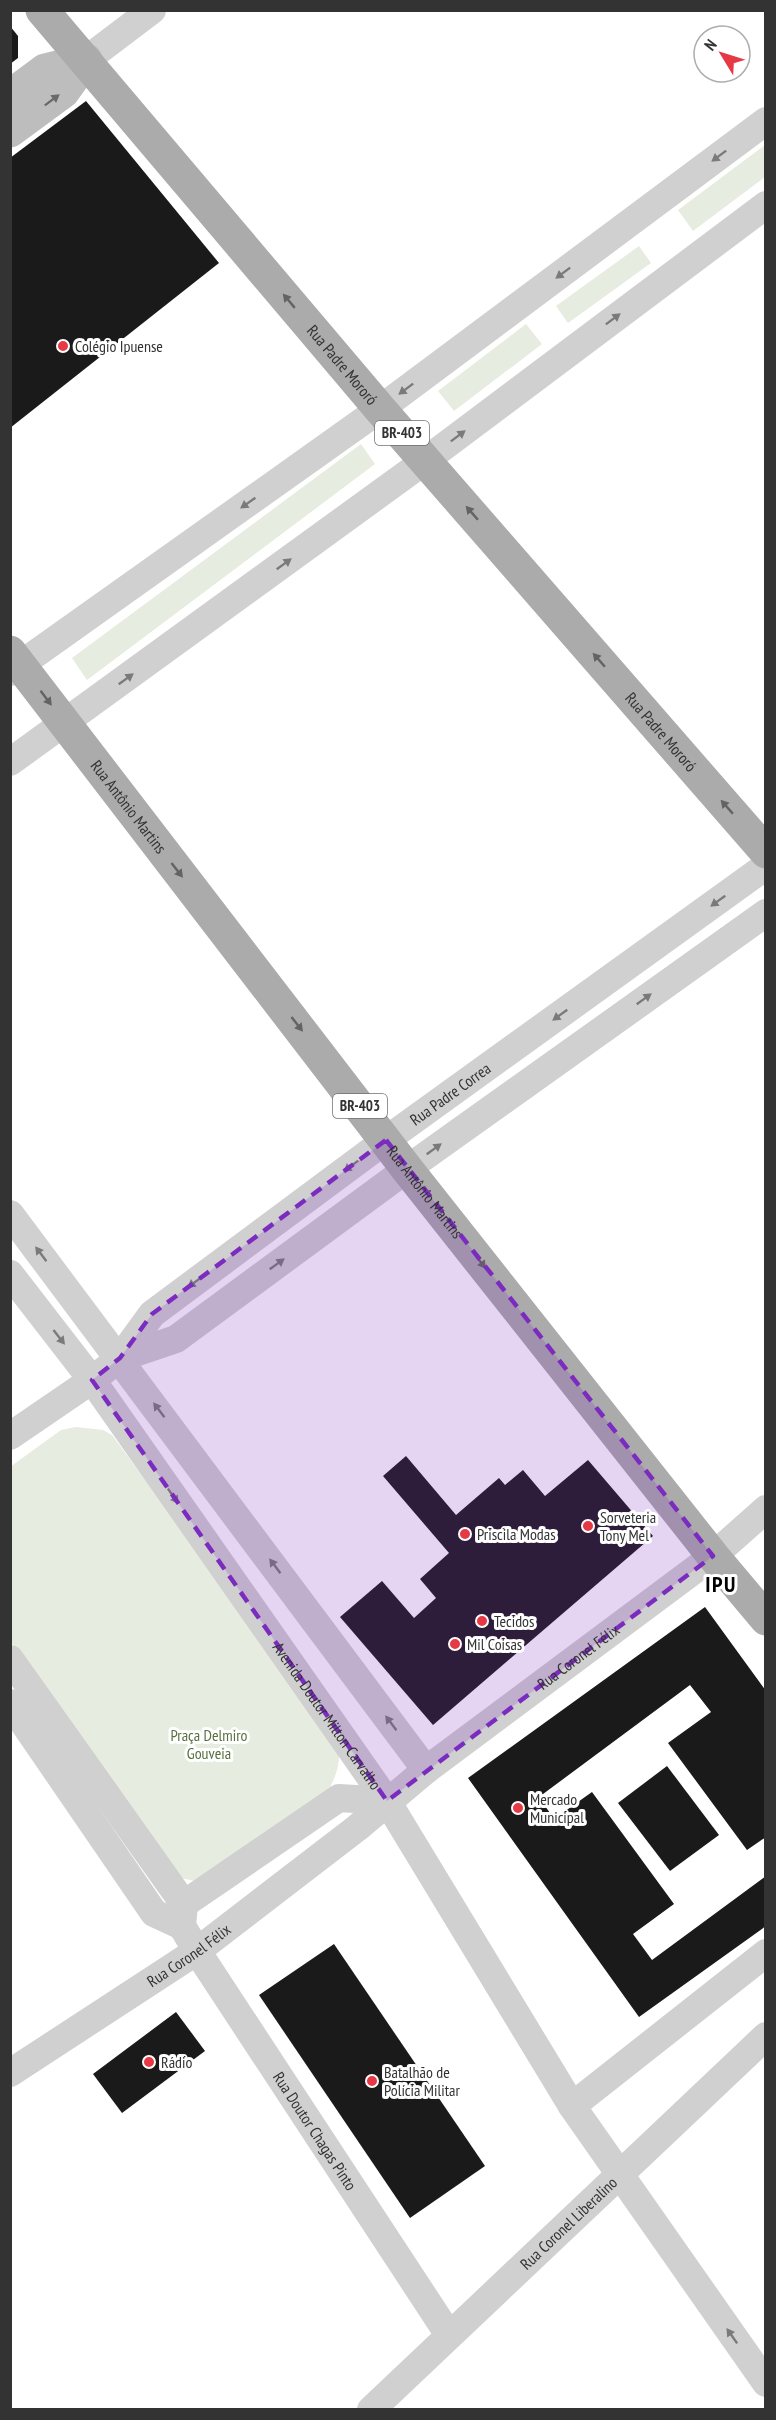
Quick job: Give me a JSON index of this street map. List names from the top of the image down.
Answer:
{
  "streets": {
    "main road": ["Rua Padre Mororó", "BR-403", "Rua Antônio Martins"],
    "street": [
      "Rua Padre Correa",
      "Rua Coronel Félix",
      "Avenida Doutor Milton Carvalho",
      "Rua Doutor Chagas Pinto",
      "Rua Coronel Liberalino"
    ]
  },
  "crossings": [
    ["BR-403", "Rua Antônio Martins"],
    ["BR-403", "Rua Coronel Félix"],
    ["Rua Antônio Martins", "Rua Padre Correa"],
    ["Rua Antônio Martins", "Rua Coronel Félix"],
    ["Rua Padre Correa", "Avenida Doutor Milton Carvalho"],
    ["Rua Coronel Félix", "Avenida Doutor Milton Carvalho"],
    ["Rua Coronel Félix", "Rua Doutor Chagas Pinto"],
    ["Avenida Doutor Milton Carvalho", "Rua Coronel Liberalino"],
    ["Rua Doutor Chagas Pinto", "Rua Coronel Liberalino"]
  ],
  "one_way": ["Rua Padre Mororó", "Rua Antônio Martins"],
  "districts": ["IPU"],
  "parks": ["Praça Delmiro Gouveia"],
  "places": [
    "Colégio Ipuense",
    "Sorveteria Tony Mel",
    "Priscila Modas",
    "Tecidos",
    "Mil Coisas",
    "Mercado Municipal",
    "Rádio",
    "Batalhão de Polícia Militar"
  ],
  "north": "top left"
}
